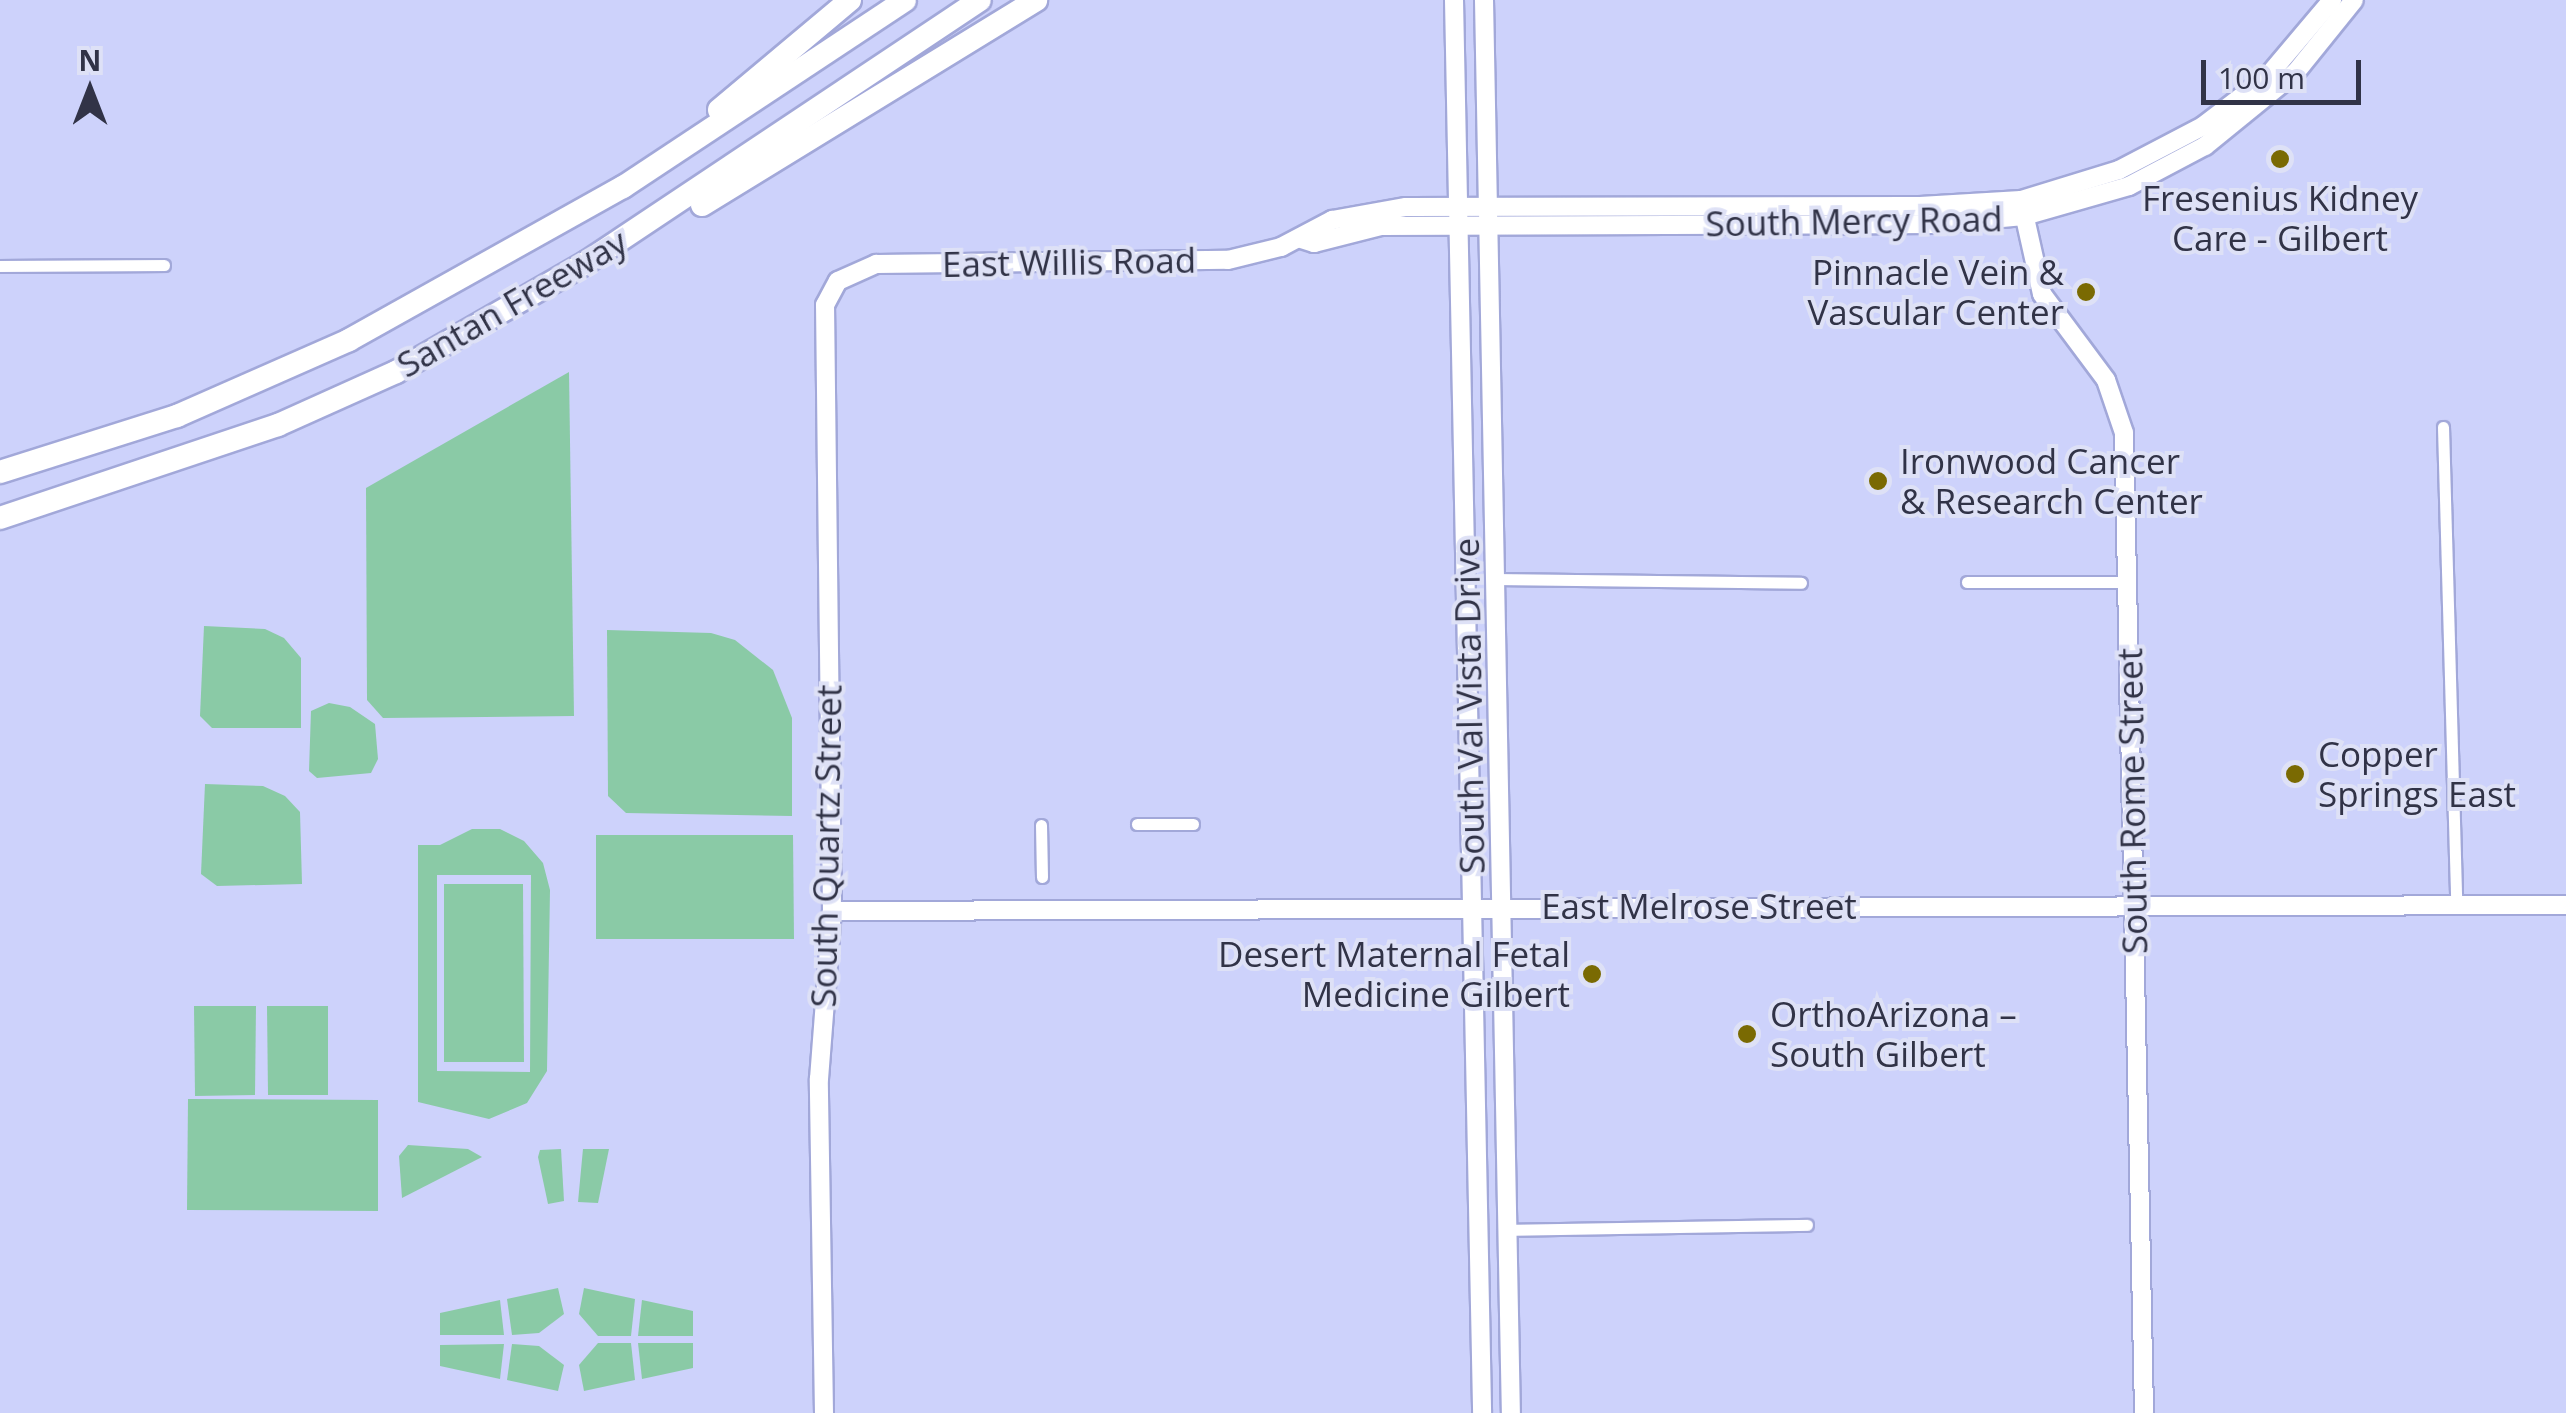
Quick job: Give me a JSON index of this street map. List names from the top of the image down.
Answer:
{
  "streets": {
    "highway": ["Santan Freeway"],
    "street": [
      "South Mercy Road",
      "East Willis Road",
      "South Val Vista Drive",
      "South Rome Street",
      "South Quartz Street",
      "East Melrose Street"
    ]
  },
  "crossings": [
    ["South Mercy Road", "East Willis Road"],
    ["South Mercy Road", "South Val Vista Drive"],
    ["South Mercy Road", "South Rome Street"],
    ["East Willis Road", "South Val Vista Drive"],
    ["East Willis Road", "South Quartz Street"],
    ["South Val Vista Drive", "East Melrose Street"],
    ["South Rome Street", "East Melrose Street"],
    ["South Quartz Street", "East Melrose Street"]
  ],
  "places": [
    "Fresenius Kidney Care - Gilbert",
    "Pinnacle Vein & Vascular Center",
    "Ironwood Cancer & Research Center",
    "Copper Springs East",
    "Desert Maternal Fetal Medicine Gilbert",
    "OrthoArizona – South Gilbert"
  ],
  "scale_bar": "100 m",
  "north": "top"
}
